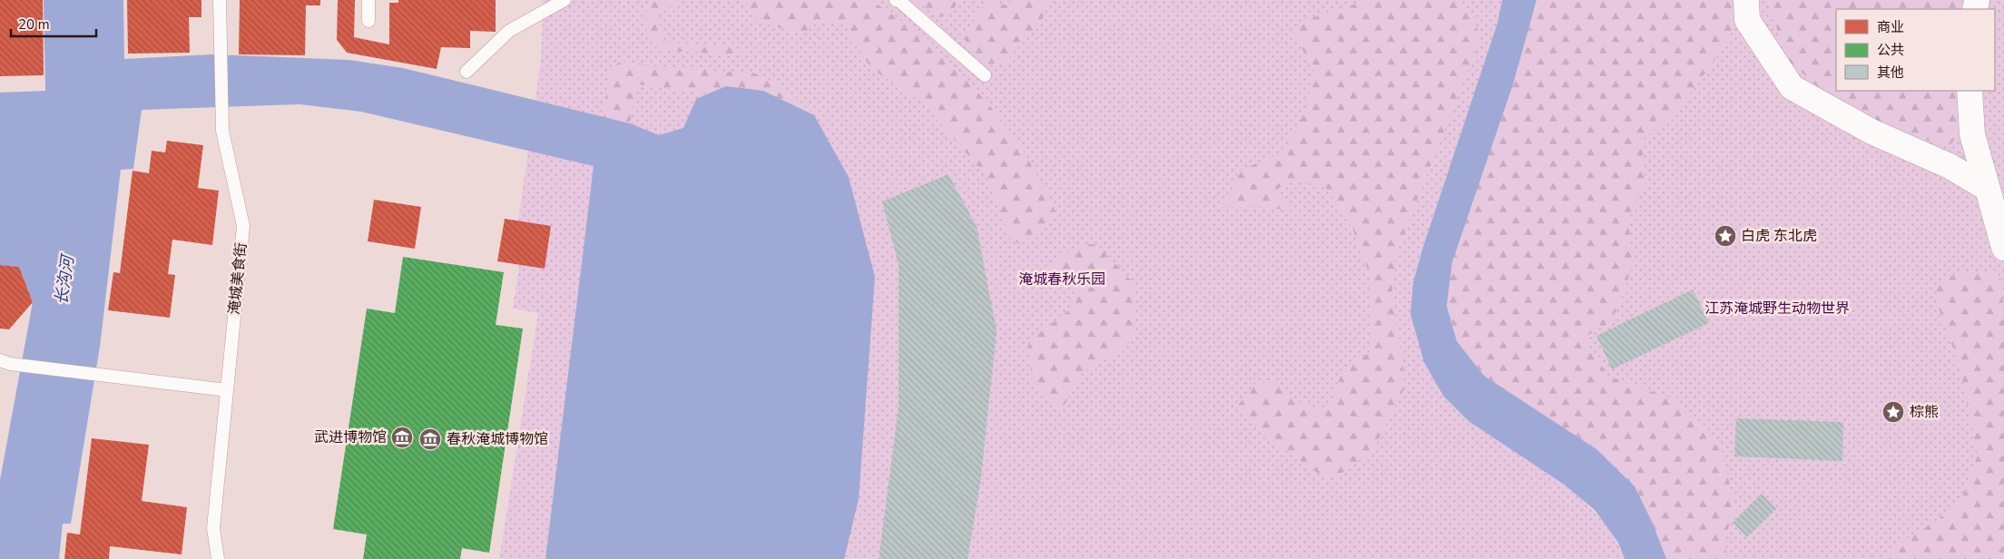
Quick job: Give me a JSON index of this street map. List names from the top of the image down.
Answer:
{
  "streets": {
    "lane": ["淹城美食街"]
  },
  "water": ["长沟河"],
  "parks": ["淹城春秋乐园", "江苏淹城野生动物世界"],
  "places": {
    "place": ["白虎 东北虎", "棕熊"],
    "museum": ["武进博物馆", "春秋淹城博物馆"]
  },
  "legend": ["商业", "公共", "其他"],
  "scale_bar": "20 m"
}
